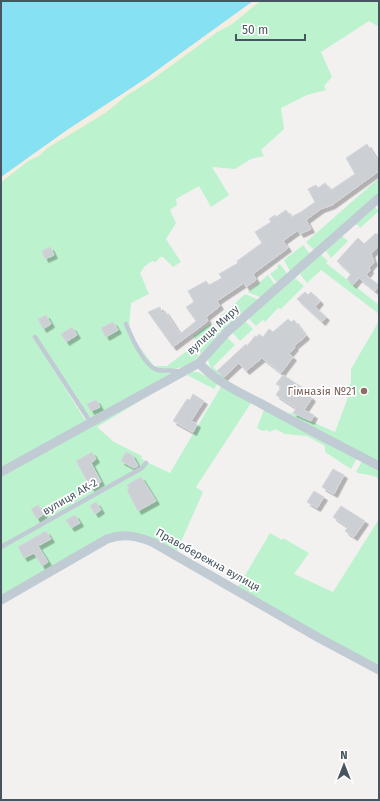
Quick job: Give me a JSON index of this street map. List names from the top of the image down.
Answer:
{
  "streets": {
    "street": ["вулиця Миру", "Правобережна вулиця"],
    "lane": ["вулиця АК-2"]
  },
  "places": ["Гімназія №21"],
  "scale_bar": "50 m",
  "north": "top"
}
